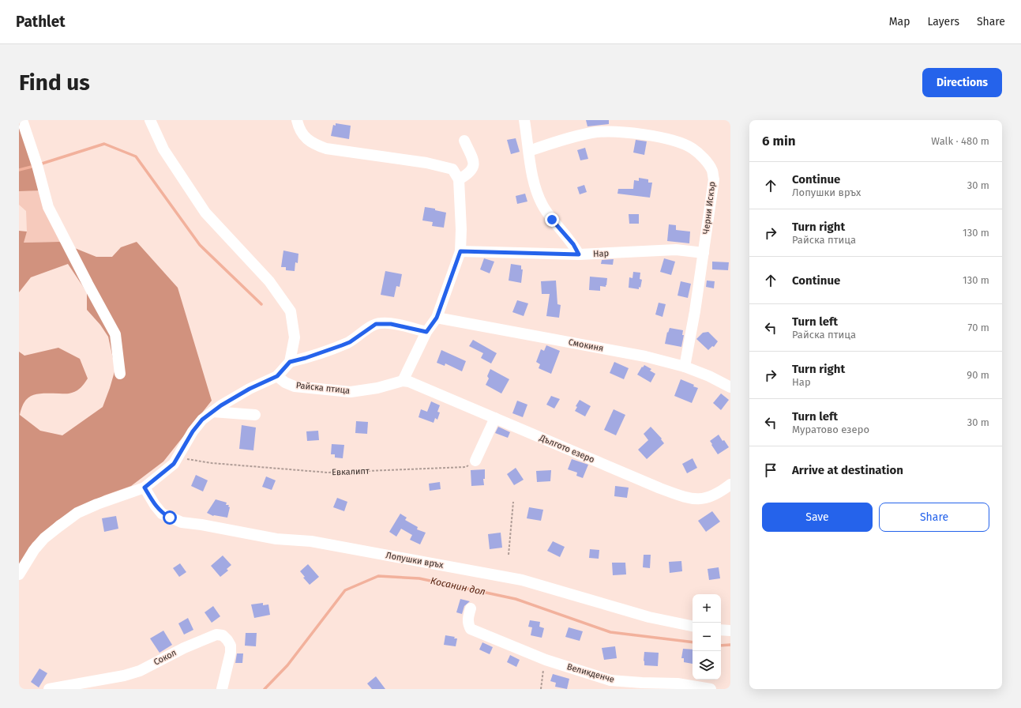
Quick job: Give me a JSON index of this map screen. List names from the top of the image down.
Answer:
{
  "streets": {
    "street": [
      "Черни Искър",
      "Нар",
      "Смокиня",
      "Райска птица",
      "Дългото езеро",
      "Лопушки връх",
      "Сокол",
      "Великденче"
    ],
    "path": ["Евкалипт"]
  },
  "crossings": [
    ["Черни Искър", "Нар"],
    ["Черни Искър", "Смокиня"],
    ["Райска птица", "Дългото езеро"]
  ],
  "water": ["Косанин дол"],
  "page": {
    "header": "Pathlet",
    "nav": ["Map", "Layers", "Share"],
    "buttons": [
      "Directions",
      ["Save", "Share"]
    ],
    "title": "Find us",
    "heading": ["6 min", "Walk · 480 m"],
    "list": [
      ["Continue", "Лопушки връх", "30 m"],
      ["Turn right", "Райска птица", "130 m"],
      ["Continue", "130 m"],
      ["Turn left", "Райска птица", "70 m"],
      ["Turn right", "Нар", "90 m"],
      ["Turn left", "Муратово езеро", "30 m"],
      "Arrive at destination"
    ],
    "map_buttons": ["+", "−"]
  }
}
